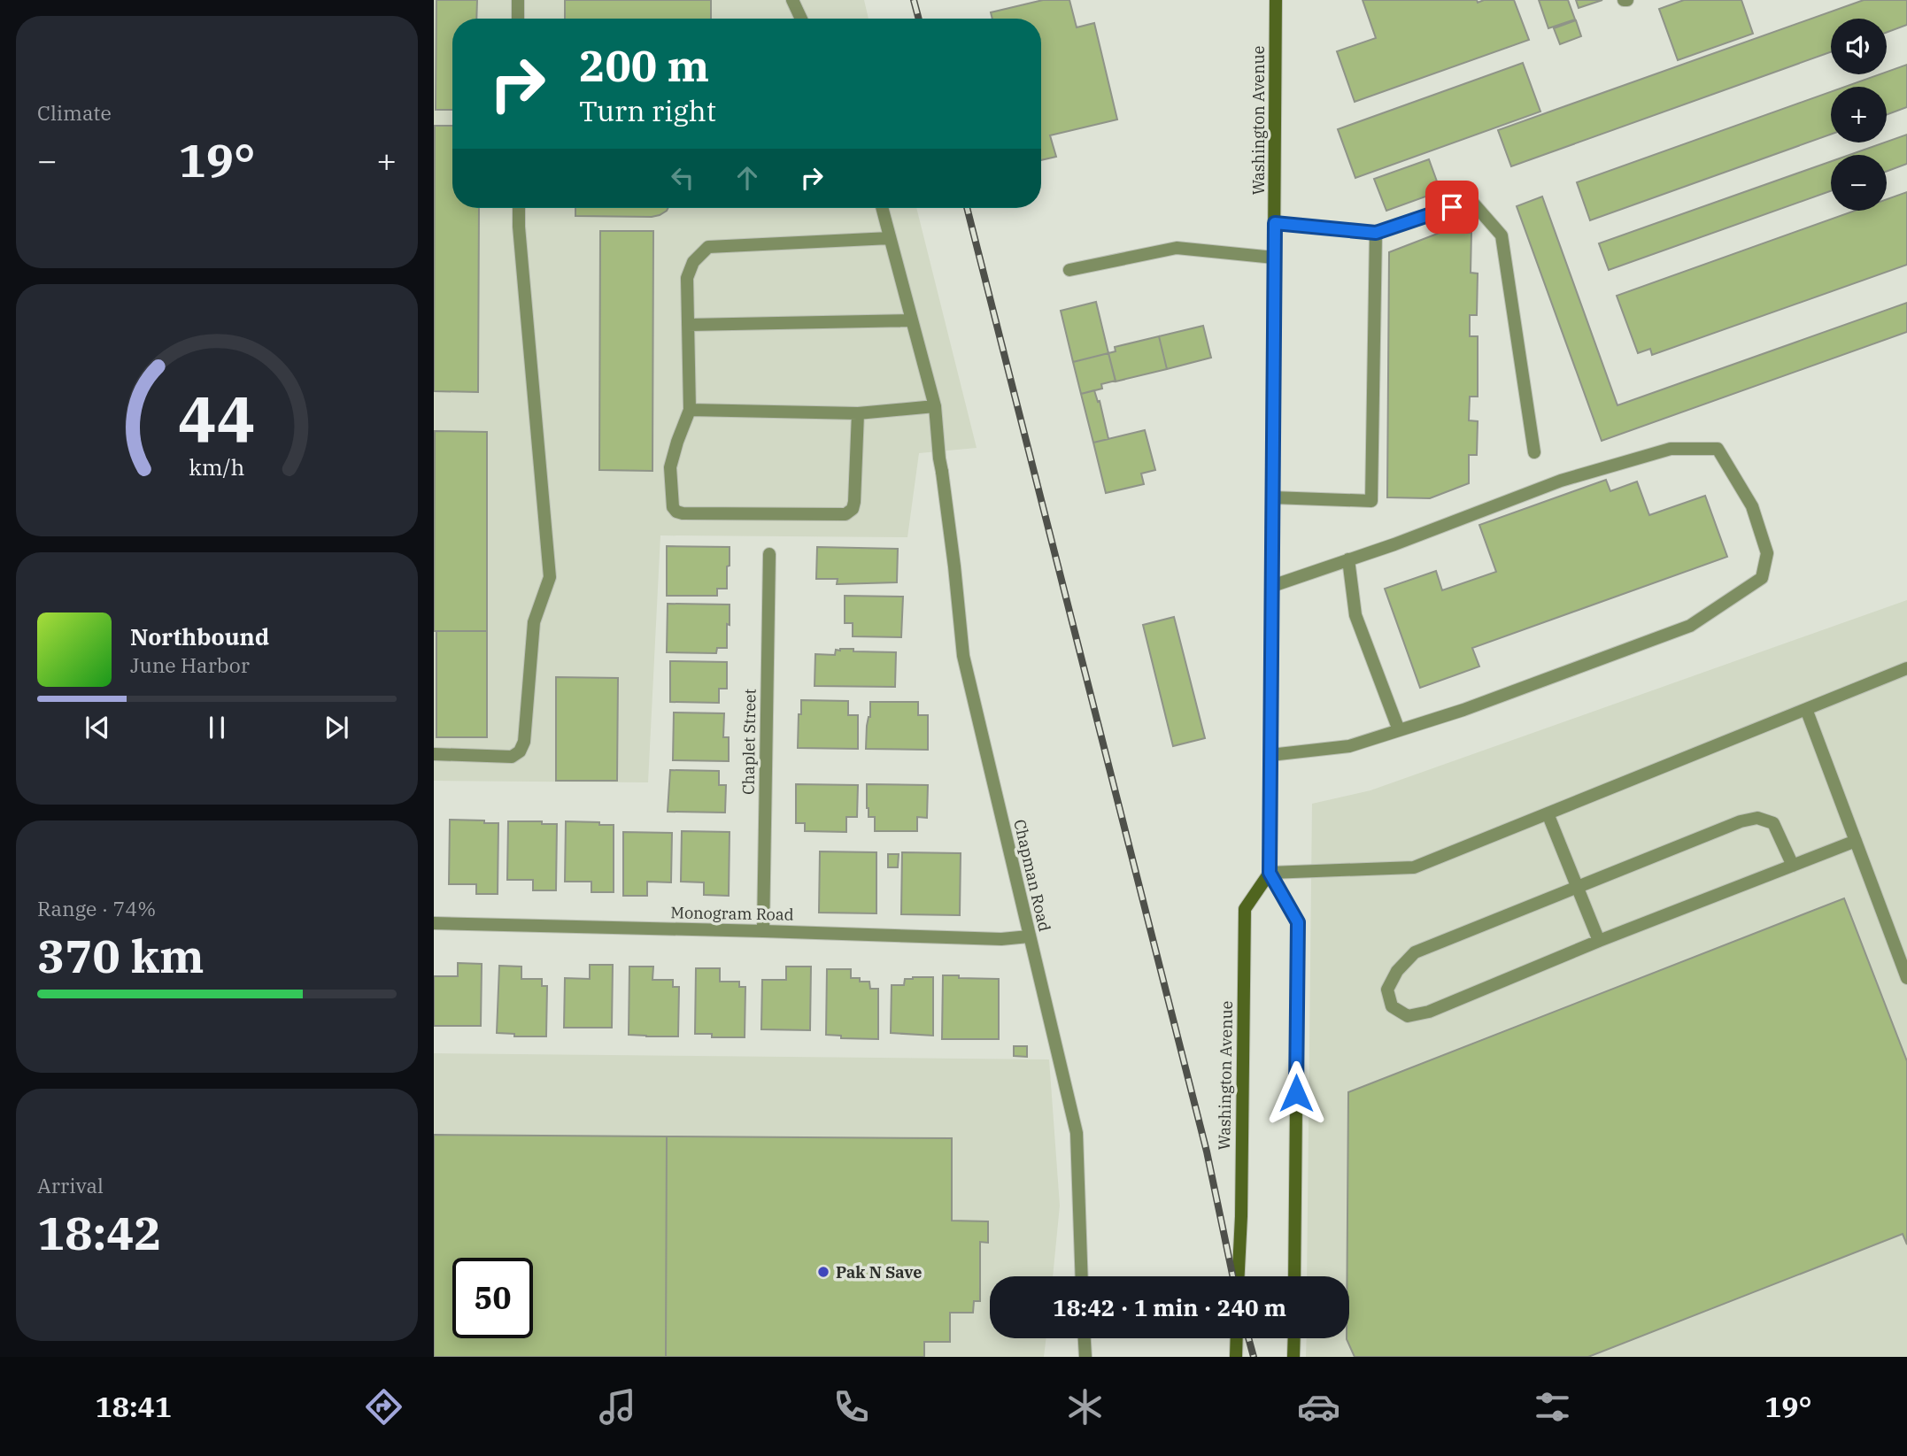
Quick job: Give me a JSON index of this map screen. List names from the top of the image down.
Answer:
{
  "streets": {
    "main road": ["Washington Avenue"],
    "street": ["Chaplet Street", "Chapman Road", "Monogram Road"]
  },
  "crossings": [
    ["Chaplet Street", "Monogram Road"],
    ["Chapman Road", "Monogram Road"]
  ],
  "places": ["Pak N Save"],
  "page": {
    "tile": [
      "Climate",
      ["Range · 74%", "370 km"],
      ["Arrival", "18:42"]
    ],
    "map_buttons": ["+", "−"],
    "turn": ["200 m", "Turn right"],
    "heat": ["−", "19°", "+"],
    "song": ["Northbound", "June Harbor"],
    "limit": "50",
    "trip": "18:42 · 1 min · 240 m",
    "tabs": ["18:41", "19°"],
    "gauge": ["44", "km/h"]
  }
}
